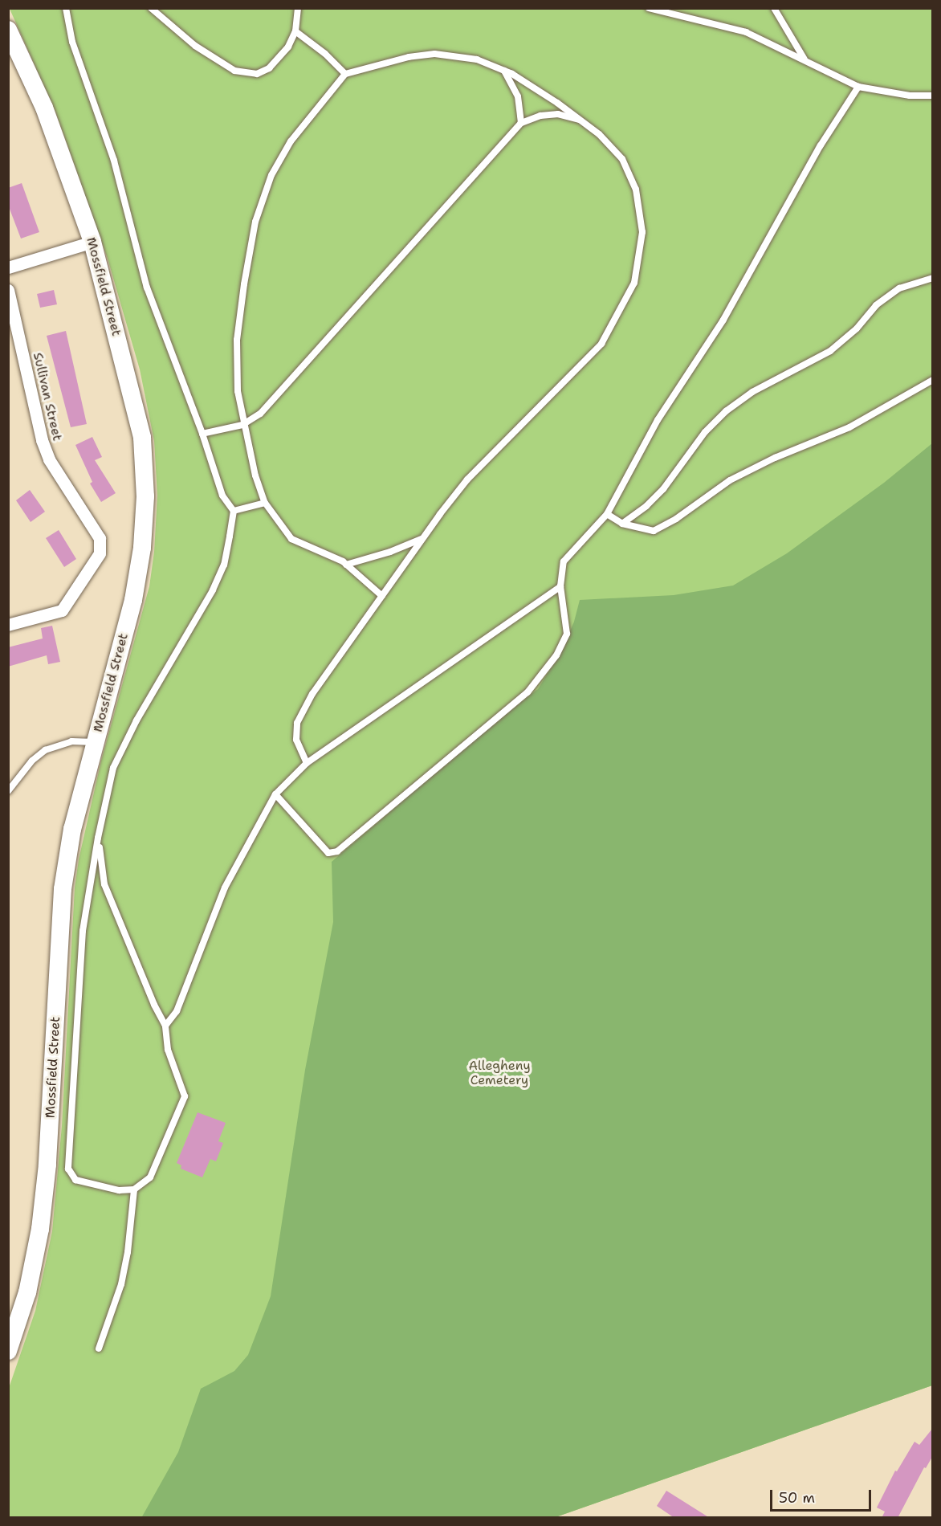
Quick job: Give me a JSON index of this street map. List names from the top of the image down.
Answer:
{
  "streets": {
    "street": ["Mossfield Street", "Sullivan Street"]
  },
  "parks": ["Allegheny Cemetery"],
  "scale_bar": "50 m"
}
